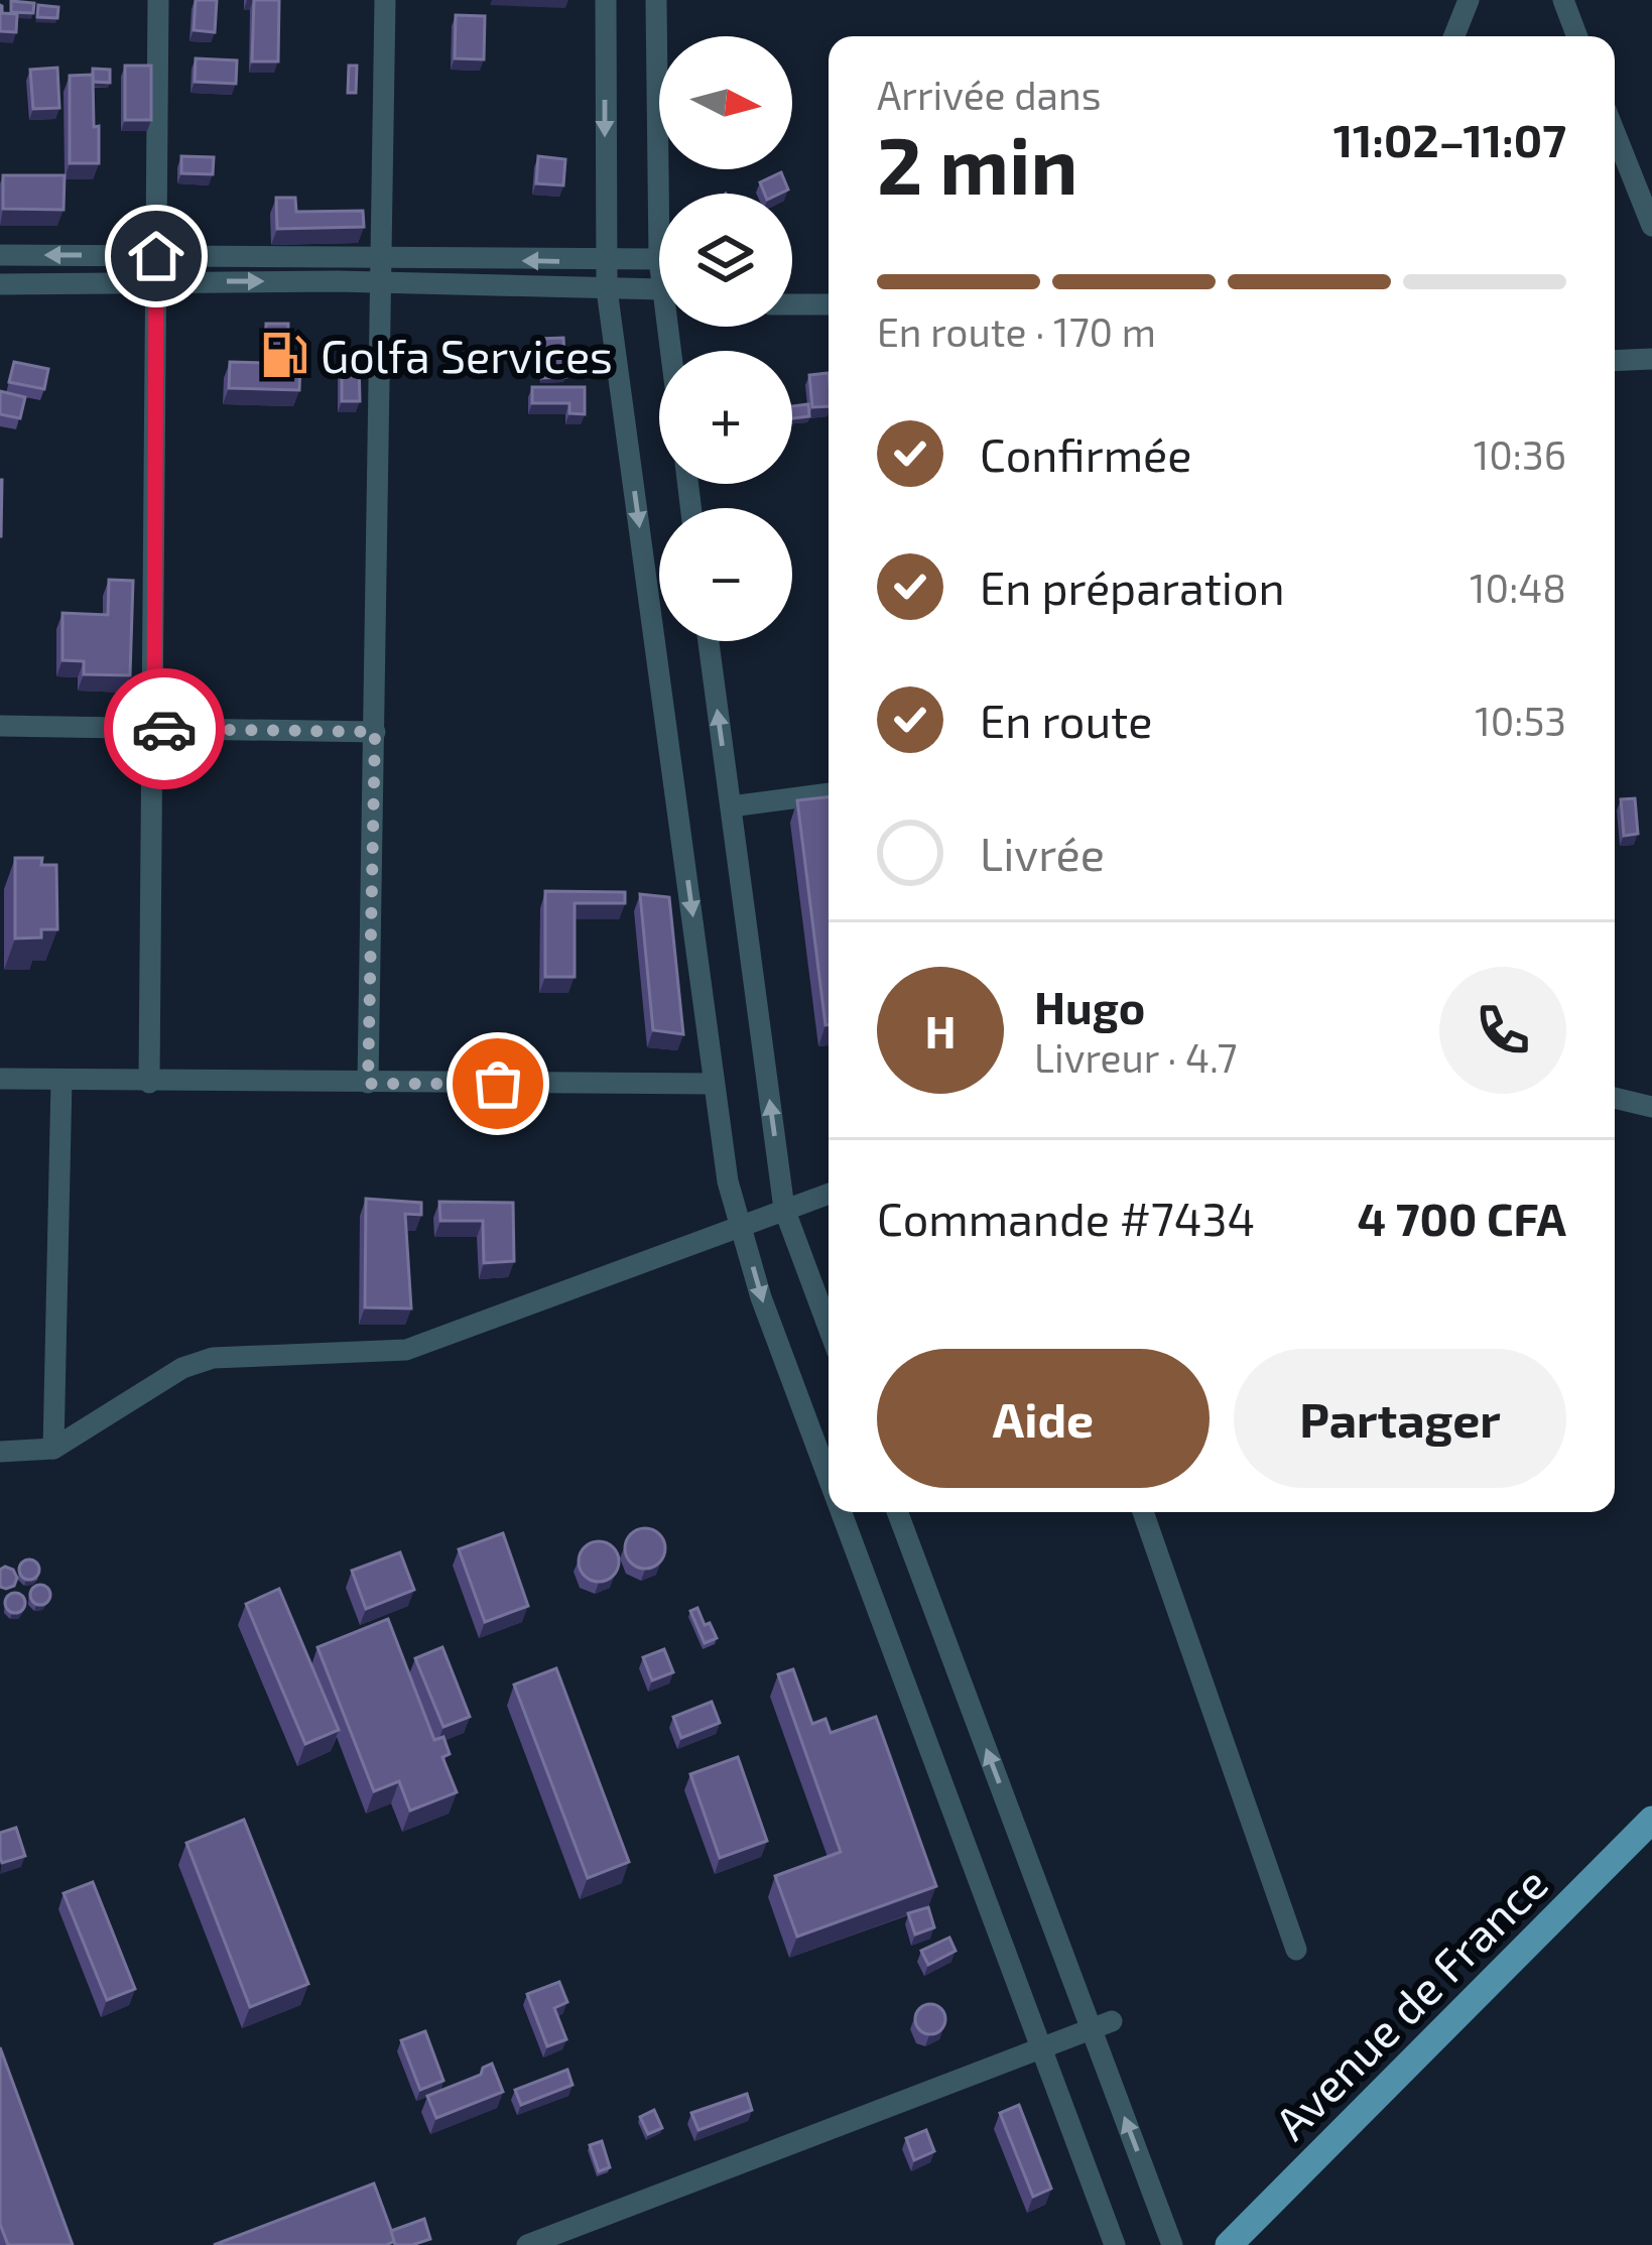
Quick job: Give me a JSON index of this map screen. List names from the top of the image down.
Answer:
{
  "streets": {
    "main road": ["Avenue de France"]
  },
  "places": {
    "fuel station": ["Golfa Services"]
  },
  "north": "right",
  "page": {
    "map_buttons": ["+", "−"],
    "heading": ["2 min", "Arrivée dans", "11:02–11:07"],
    "panel": [
      "Hugo",
      "Livreur · 4.7",
      "Commande #7434",
      "4 700 CFA"
    ],
    "bar": "En route · 170 m",
    "list": [
      ["Confirmée", "10:36"],
      ["En préparation", "10:48"],
      ["En route", "10:53"],
      "Livrée"
    ],
    "round": "H",
    "buttons": ["Aide", "Partager"]
  }
}
